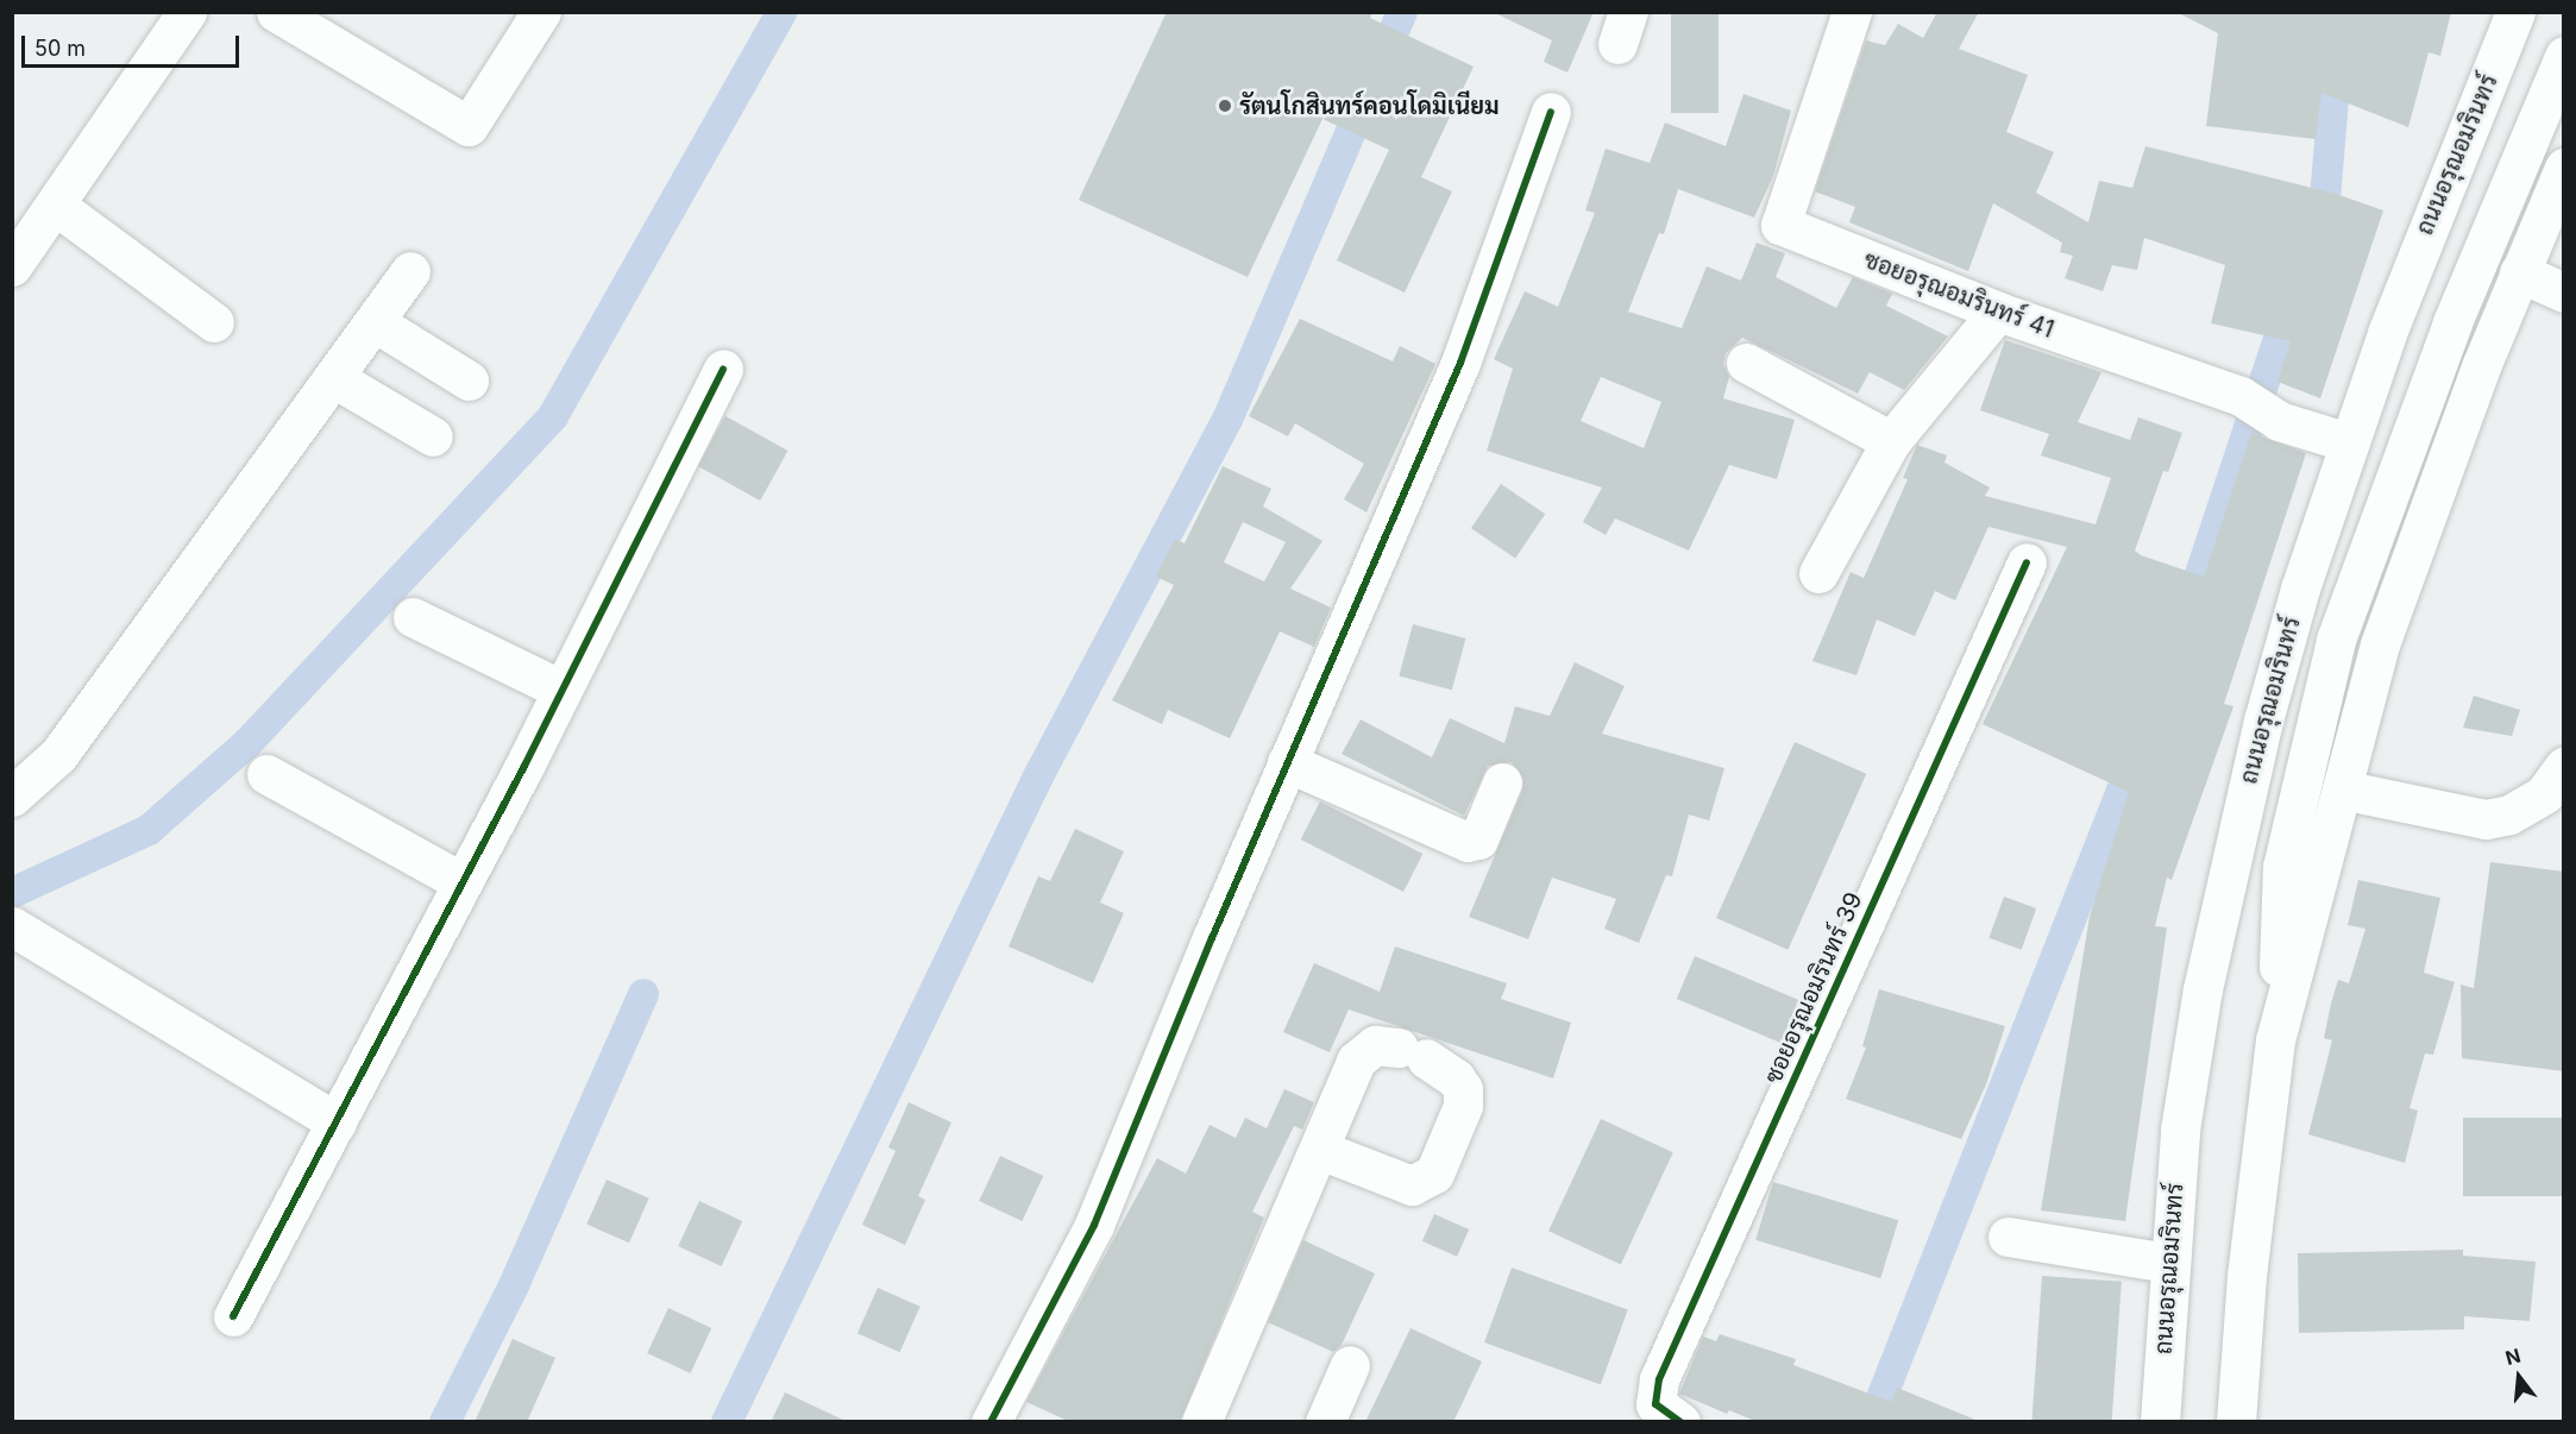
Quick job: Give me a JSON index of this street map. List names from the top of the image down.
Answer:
{
  "streets": {
    "street": ["ถนนอรุณอมรินทร์", "ซอยอรุณอมรินทร์ 41", "ซอยอรุณอมรินทร์ 39"]
  },
  "crossings": [
    ["ถนนอรุณอมรินทร์", "ซอยอรุณอมรินทร์ 41"]
  ],
  "places": ["รัตนโกสินทร์คอนโดมิเนียม"],
  "scale_bar": "50 m",
  "north": "top"
}
